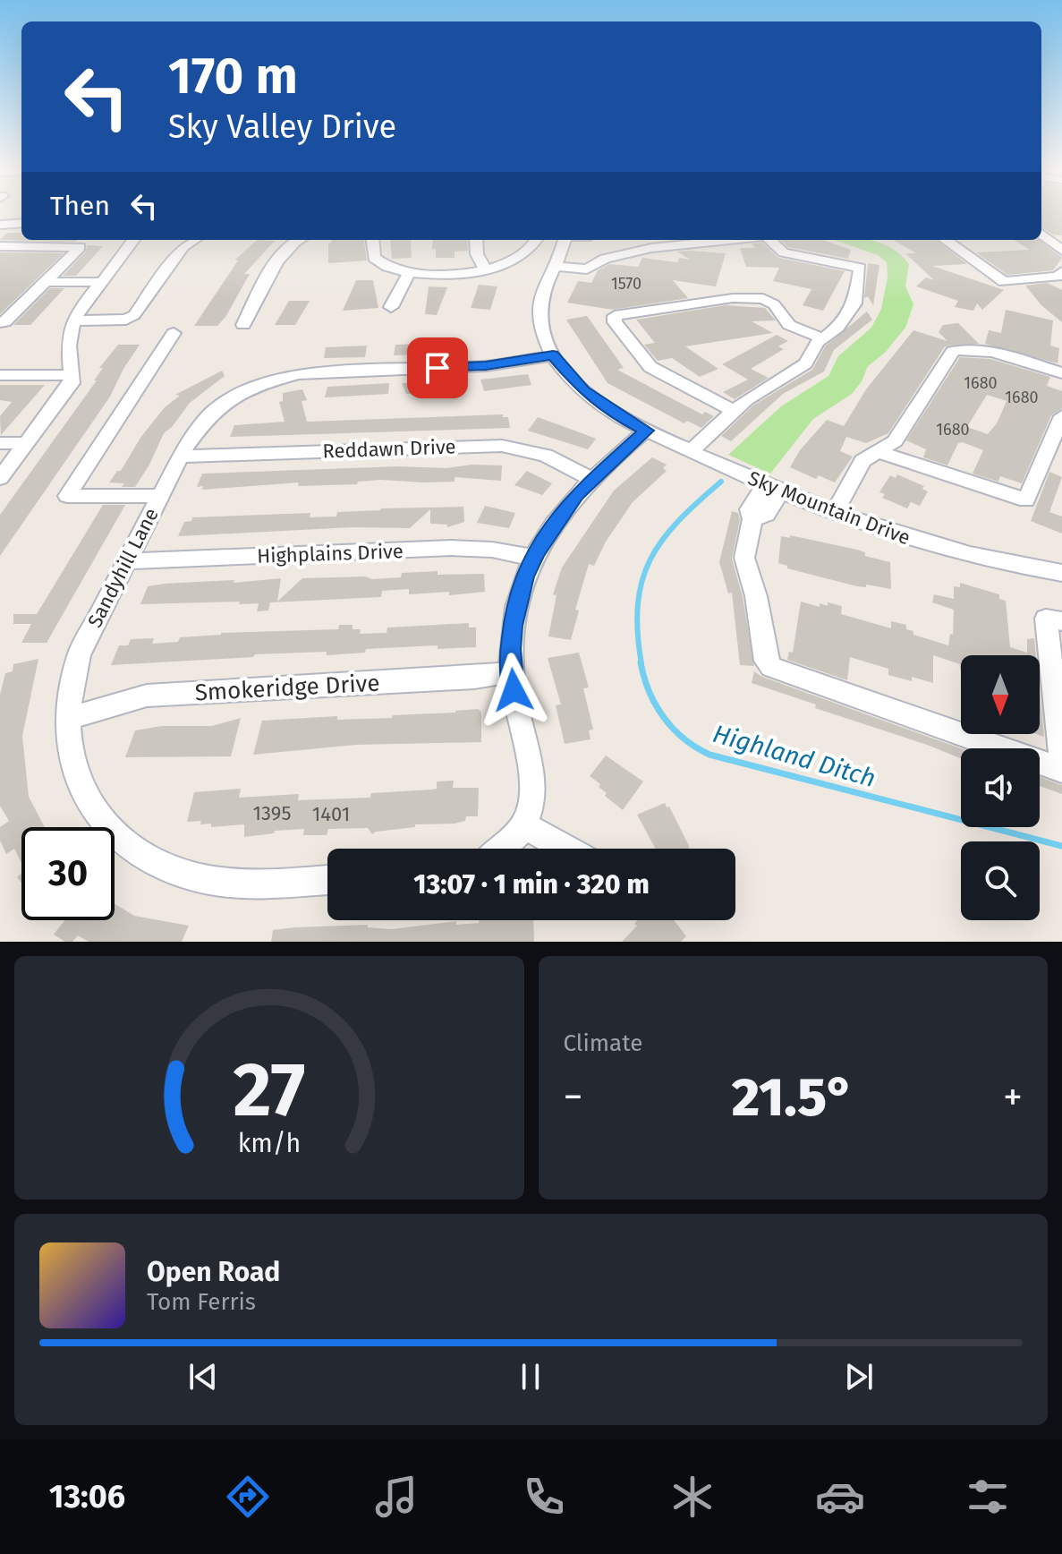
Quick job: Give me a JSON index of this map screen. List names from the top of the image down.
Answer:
{
  "streets": {
    "street": [
      "Reddawn Drive",
      "Sky Mountain Drive",
      "Highplains Drive",
      "Sandyhill Lane",
      "Smokeridge Drive"
    ]
  },
  "crossings": [
    ["Reddawn Drive", "Sandyhill Lane"],
    ["Sky Mountain Drive", "Sandyhill Lane"],
    ["Highplains Drive", "Sandyhill Lane"],
    ["Sandyhill Lane", "Smokeridge Drive"]
  ],
  "water": ["Highland Ditch"],
  "house_numbers": [
    "1570",
    "1680",
    "1680",
    "1680",
    "1395",
    "1401"
  ],
  "north": "bottom",
  "page": {
    "turn": ["170 m", "Sky Valley Drive"],
    "then": "Then",
    "limit": "30",
    "trip": "13:07 · 1 min · 320 m",
    "tile": "Climate",
    "heat": ["−", "21.5°", "+"],
    "song": ["Open Road", "Tom Ferris"],
    "tabs": "13:06",
    "gauge": ["27", "km/h"]
  }
}
